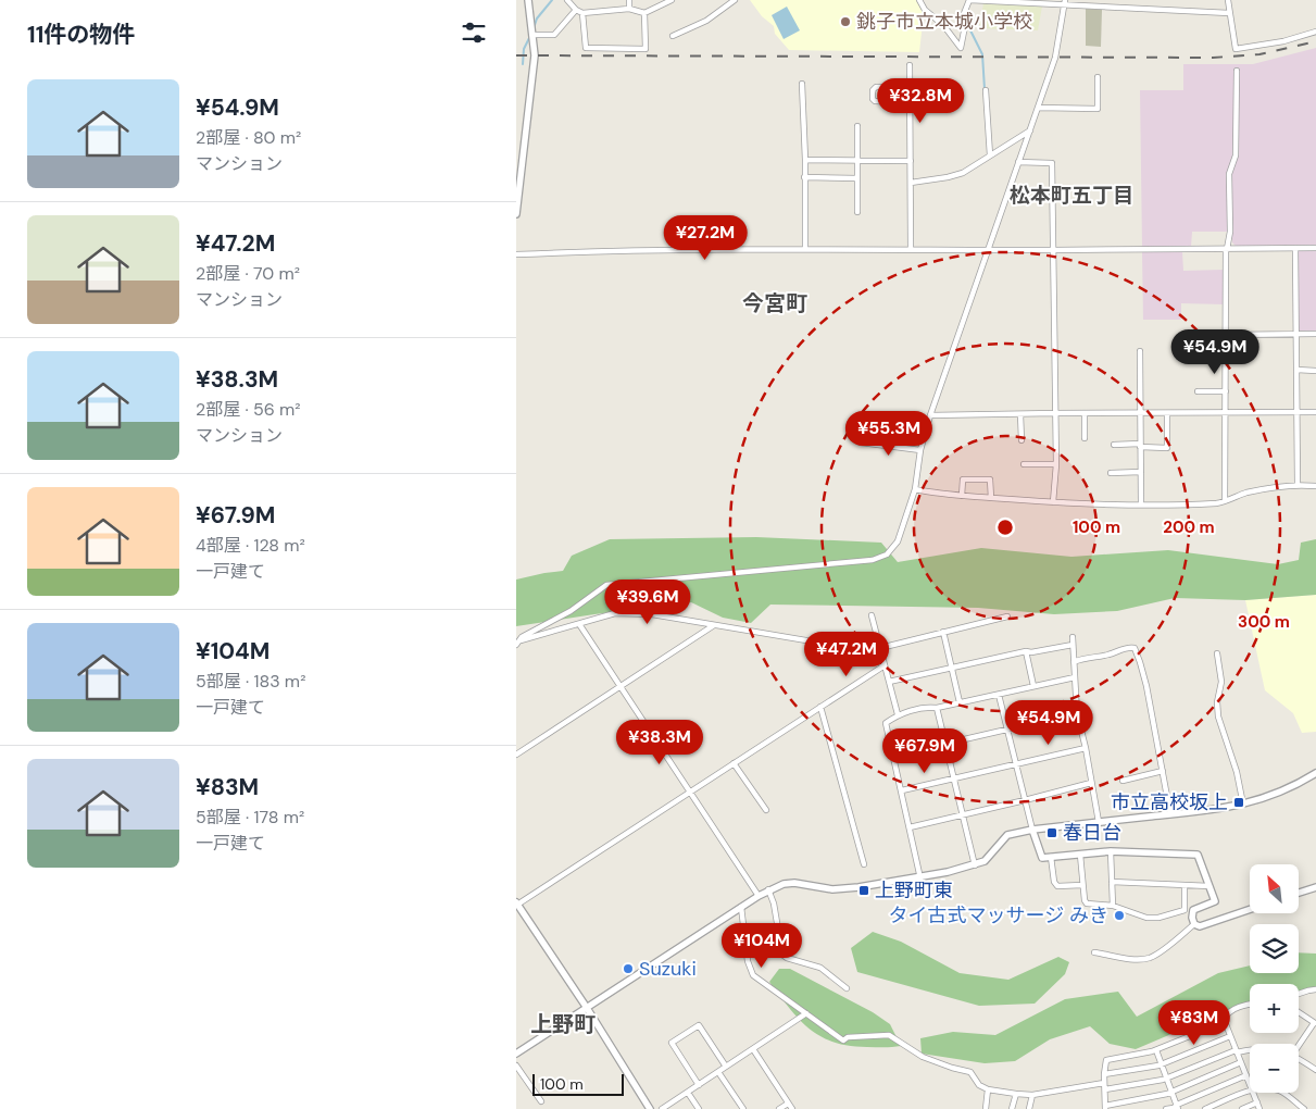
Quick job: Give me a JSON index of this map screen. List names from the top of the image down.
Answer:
{
  "districts": ["松本町五丁目", "今宮町", "上野町"],
  "places": {
    "other": ["銚子市立本城小学校", "タイ古式マッサージ みき", "Suzuki"],
    "transit": ["市立高校坂上", "春日台", "上野町東"]
  },
  "scale_bar": "100 m",
  "north": "top left",
  "page": {
    "heading": "11件の物件",
    "list": [
      {
        "name": "¥54.9M",
        "note": "2部屋 · 80 m² · マンション"
      },
      {
        "name": "¥47.2M",
        "note": "2部屋 · 70 m² · マンション"
      },
      {
        "name": "¥38.3M",
        "note": "2部屋 · 56 m² · マンション"
      },
      {
        "name": "¥67.9M",
        "note": "4部屋 · 128 m² · 一戸建て"
      },
      {
        "name": "¥104M",
        "note": "5部屋 · 183 m² · 一戸建て"
      },
      {
        "name": "¥83M",
        "note": "5部屋 · 178 m² · 一戸建て"
      }
    ],
    "price": [
      "¥32.8M",
      "¥27.2M",
      "¥54.9M",
      "¥55.3M",
      "¥39.6M",
      "¥47.2M",
      "¥54.9M",
      "¥38.3M",
      "¥67.9M",
      "¥104M",
      "¥83M"
    ],
    "map_buttons": ["+", "−"],
    "scale": "100 m"
  },
  "rings": ["100 m", "200 m", "300 m"]
}
